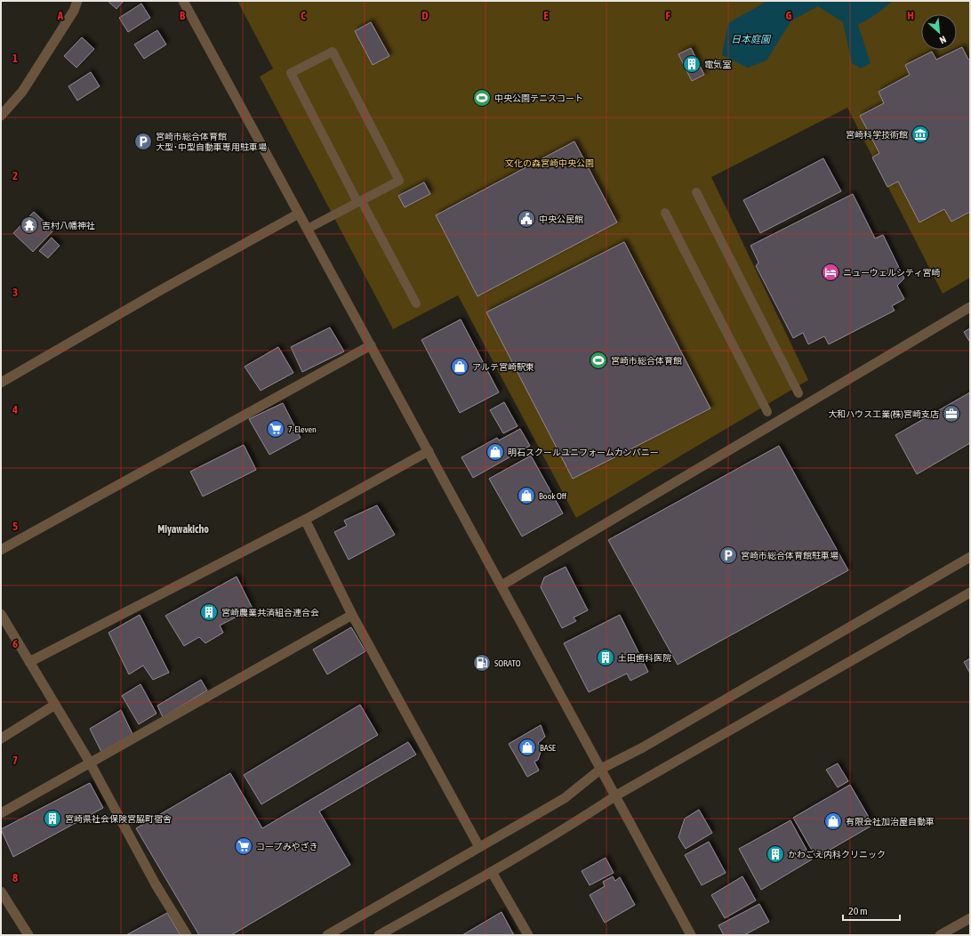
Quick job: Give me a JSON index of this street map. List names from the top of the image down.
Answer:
{
  "districts": ["Miyawakicho"],
  "water": ["日本庭園"],
  "parks": ["文化の森宮崎中央公園"],
  "places": {
    "building": [
      "電気室",
      "宮崎農業共済組合連合会",
      "土田歯科医院",
      "宮崎県社会保険宮脇町宿舎",
      "かわごえ内科クリニック"
    ],
    "sports": ["中央公園テニスコート", "宮崎市総合体育館"],
    "museum": ["宮崎科学技術館"],
    "parking": ["宮崎市総合体育館 大型･中型自動車専用駐車場", "宮崎市総合体育館駐車場"],
    "public building": ["中央公民館"],
    "temple": ["吉村八幡神社"],
    "hotel": ["ニューウェルシティ宮崎"],
    "shop": [
      "アルテ宮崎駅東",
      "明石スクールユニフォームカンパニー",
      "Book Off",
      "BASE",
      "有限会社加治屋自動車"
    ],
    "office": ["大和ハウス工業(株)宮崎支店"],
    "supermarket": ["7-Eleven", "コープみやざき"],
    "fuel station": ["SORATO"]
  },
  "scale_bar": "20 m",
  "north": "bottom right",
  "grid": {
    "columns": [
      "A",
      "B",
      "C",
      "D",
      "E",
      "F",
      "G",
      "H"
    ],
    "rows": [
      "1",
      "2",
      "3",
      "4",
      "5",
      "6",
      "7",
      "8"
    ]
  }
}
